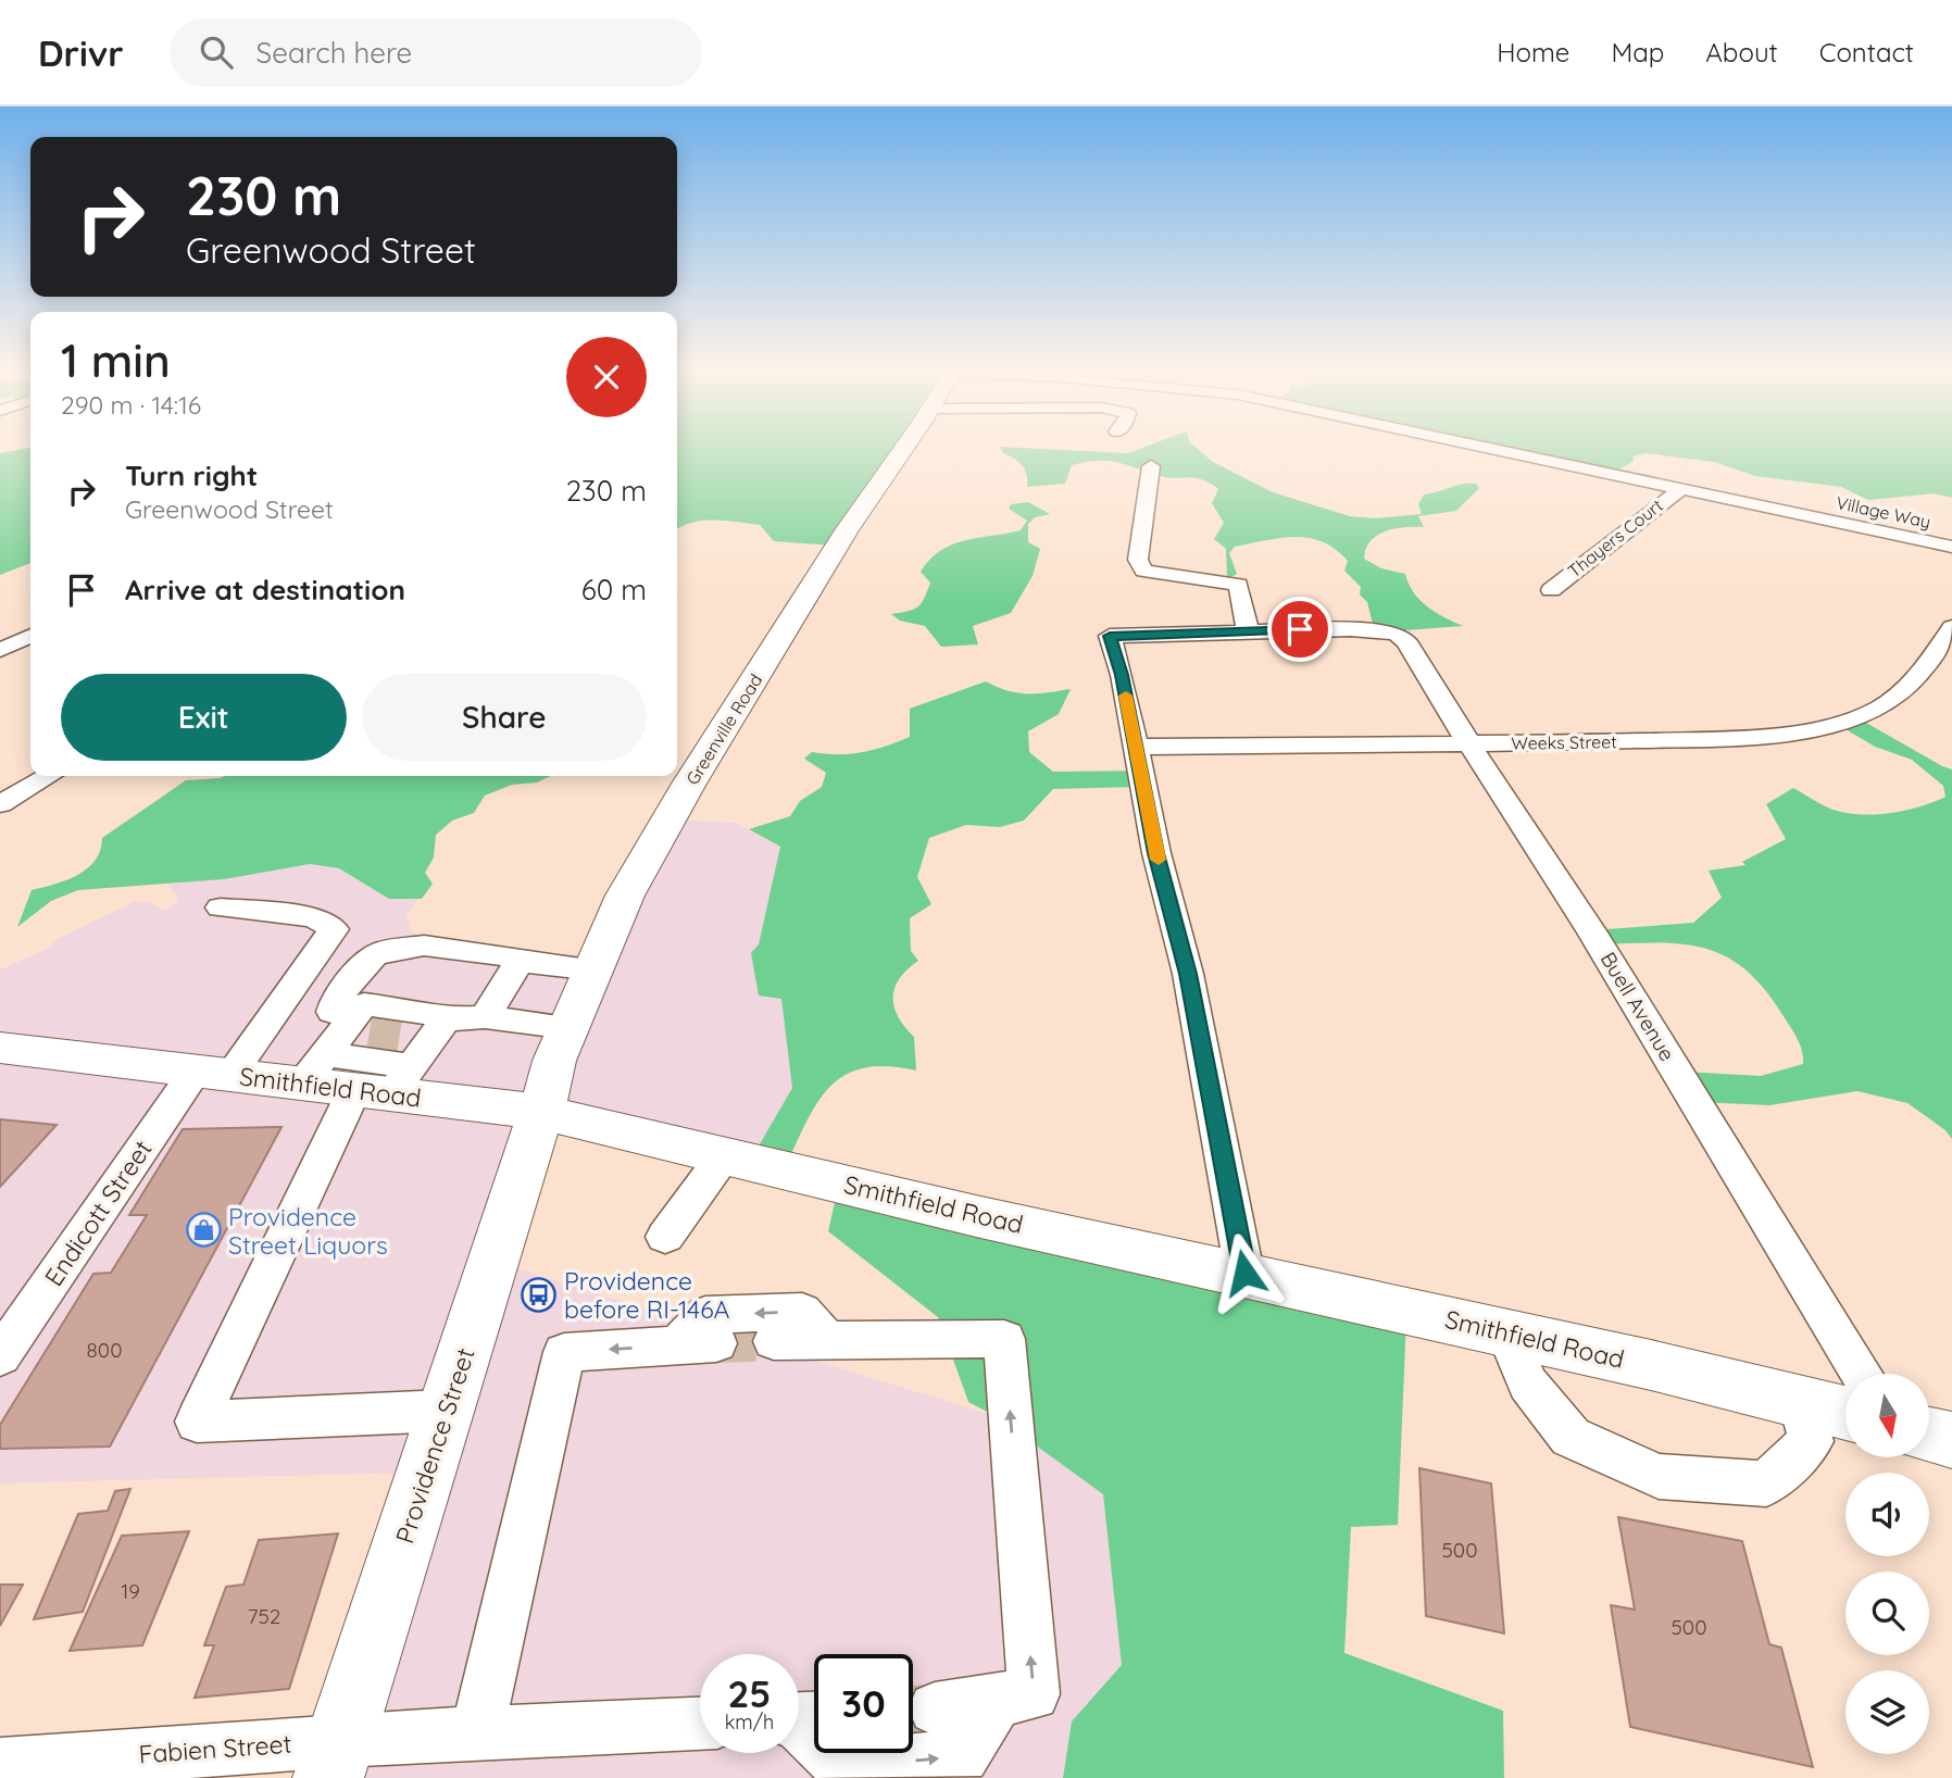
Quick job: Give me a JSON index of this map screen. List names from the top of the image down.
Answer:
{
  "streets": {
    "main road": ["Greenville Road", "Smithfield Road", "Providence Street"],
    "street": [
      "Village Way",
      "Thayers Court",
      "Weeks Street",
      "Buell Avenue",
      "Endicott Street",
      "Fabien Street"
    ]
  },
  "crossings": [
    ["Village Way", "Thayers Court"],
    ["Greenville Road", "Smithfield Road"],
    ["Greenville Road", "Providence Street"],
    ["Weeks Street", "Buell Avenue"],
    ["Smithfield Road", "Endicott Street"],
    ["Smithfield Road", "Providence Street"],
    ["Providence Street", "Fabien Street"]
  ],
  "places": {
    "shop": ["Providence Street Liquors"],
    "bus stop": ["Providence before RI-146A"]
  },
  "house_numbers": [
    "800",
    "500",
    "19",
    "752",
    "500"
  ],
  "north": "bottom",
  "page": {
    "header": "Drivr",
    "search": "Search here",
    "nav": [
      "Home",
      "Map",
      "About",
      "Contact"
    ],
    "turn": ["230 m", "Greenwood Street"],
    "heading": ["1 min", "290 m · 14:16"],
    "list": [
      {
        "name": "Turn right",
        "note": "Greenwood Street",
        "value": "230 m"
      },
      {
        "name": "Arrive at destination",
        "value": "60 m"
      }
    ],
    "buttons": ["Exit", "Share"],
    "speed": "25 km/h",
    "limit": "30"
  }
}
